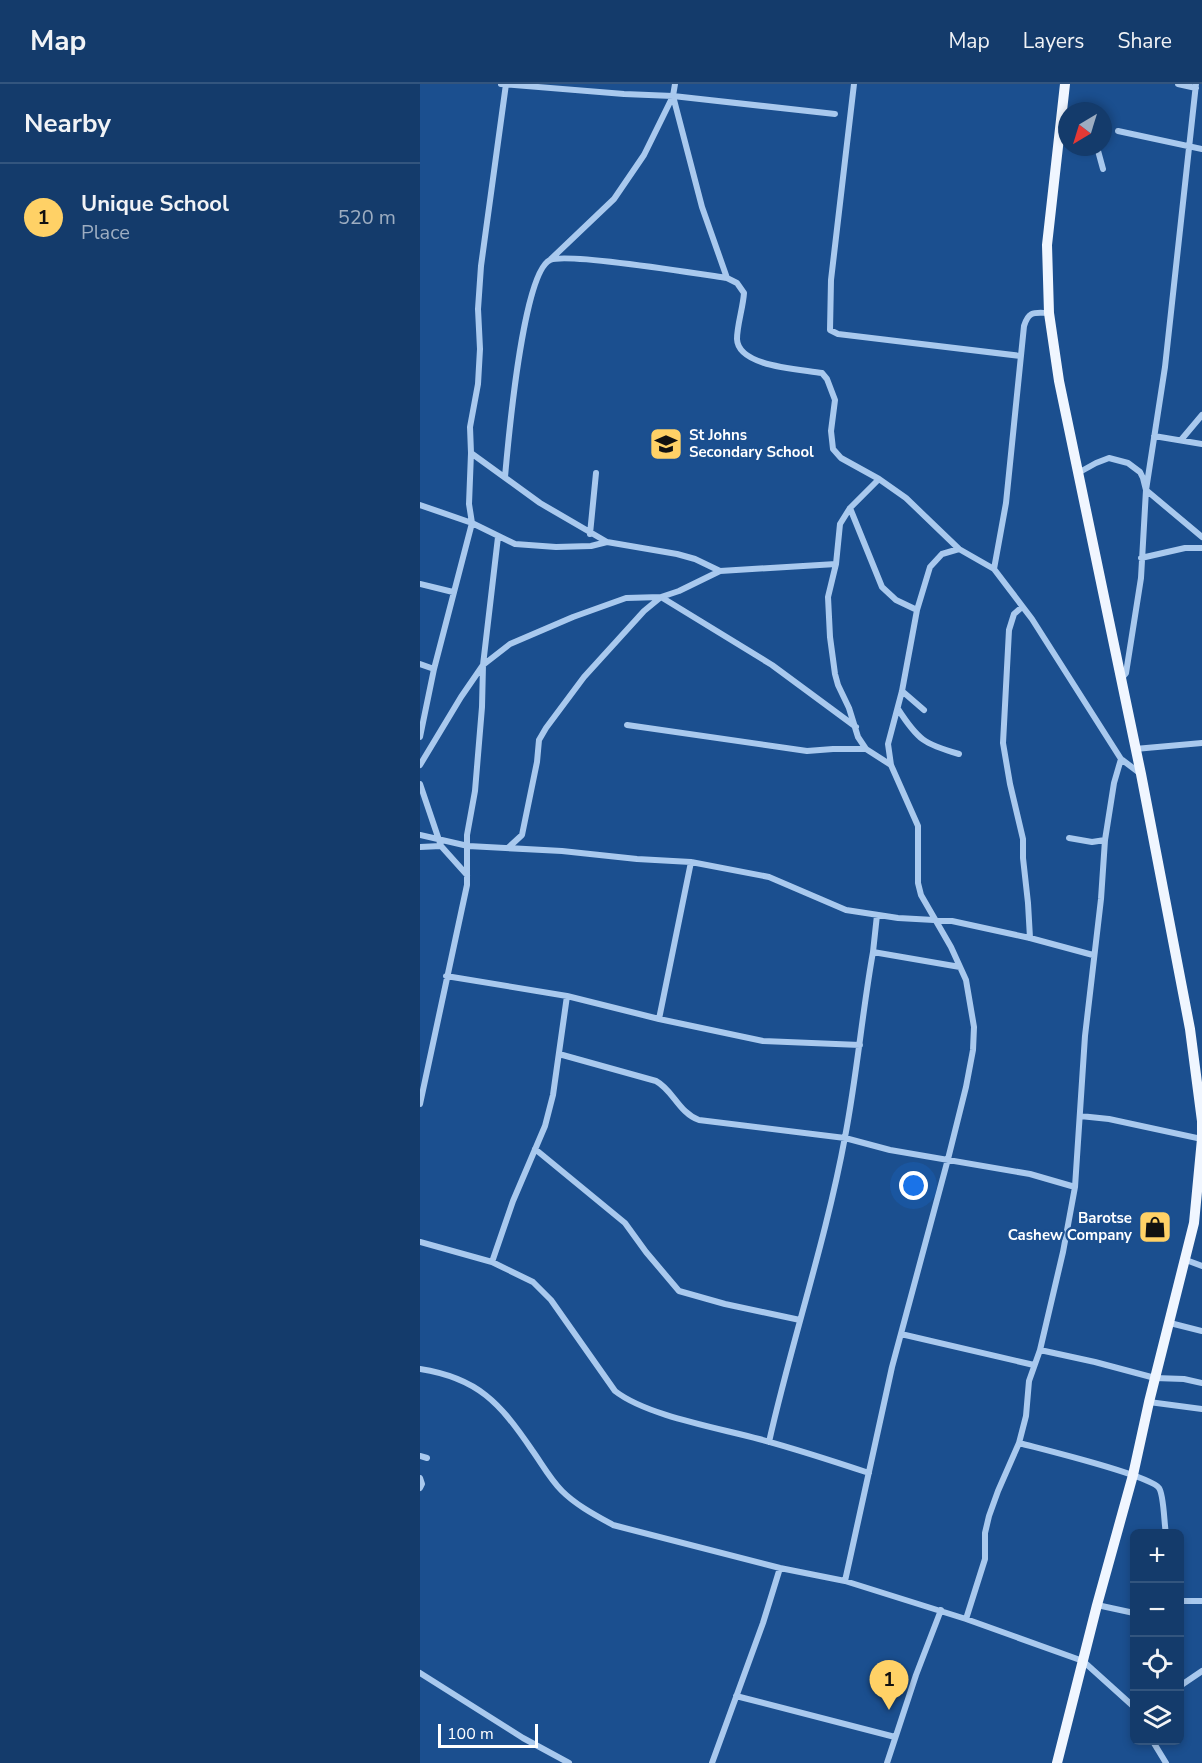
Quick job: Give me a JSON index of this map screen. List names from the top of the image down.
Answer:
{
  "places": {
    "school or university": ["St Johns Secondary School"],
    "shop": ["Barotse Cashew Company"]
  },
  "scale_bar": "100 m",
  "north": "bottom left",
  "page": {
    "header": "Map",
    "nav": ["Map", "Layers", "Share"],
    "heading": "Nearby",
    "list": [
      {
        "mark": "1",
        "name": "Unique School",
        "note": "Place",
        "value": "520 m"
      }
    ],
    "map_buttons": ["+", "−"],
    "pins": "1",
    "scale": "100 m"
  }
}
